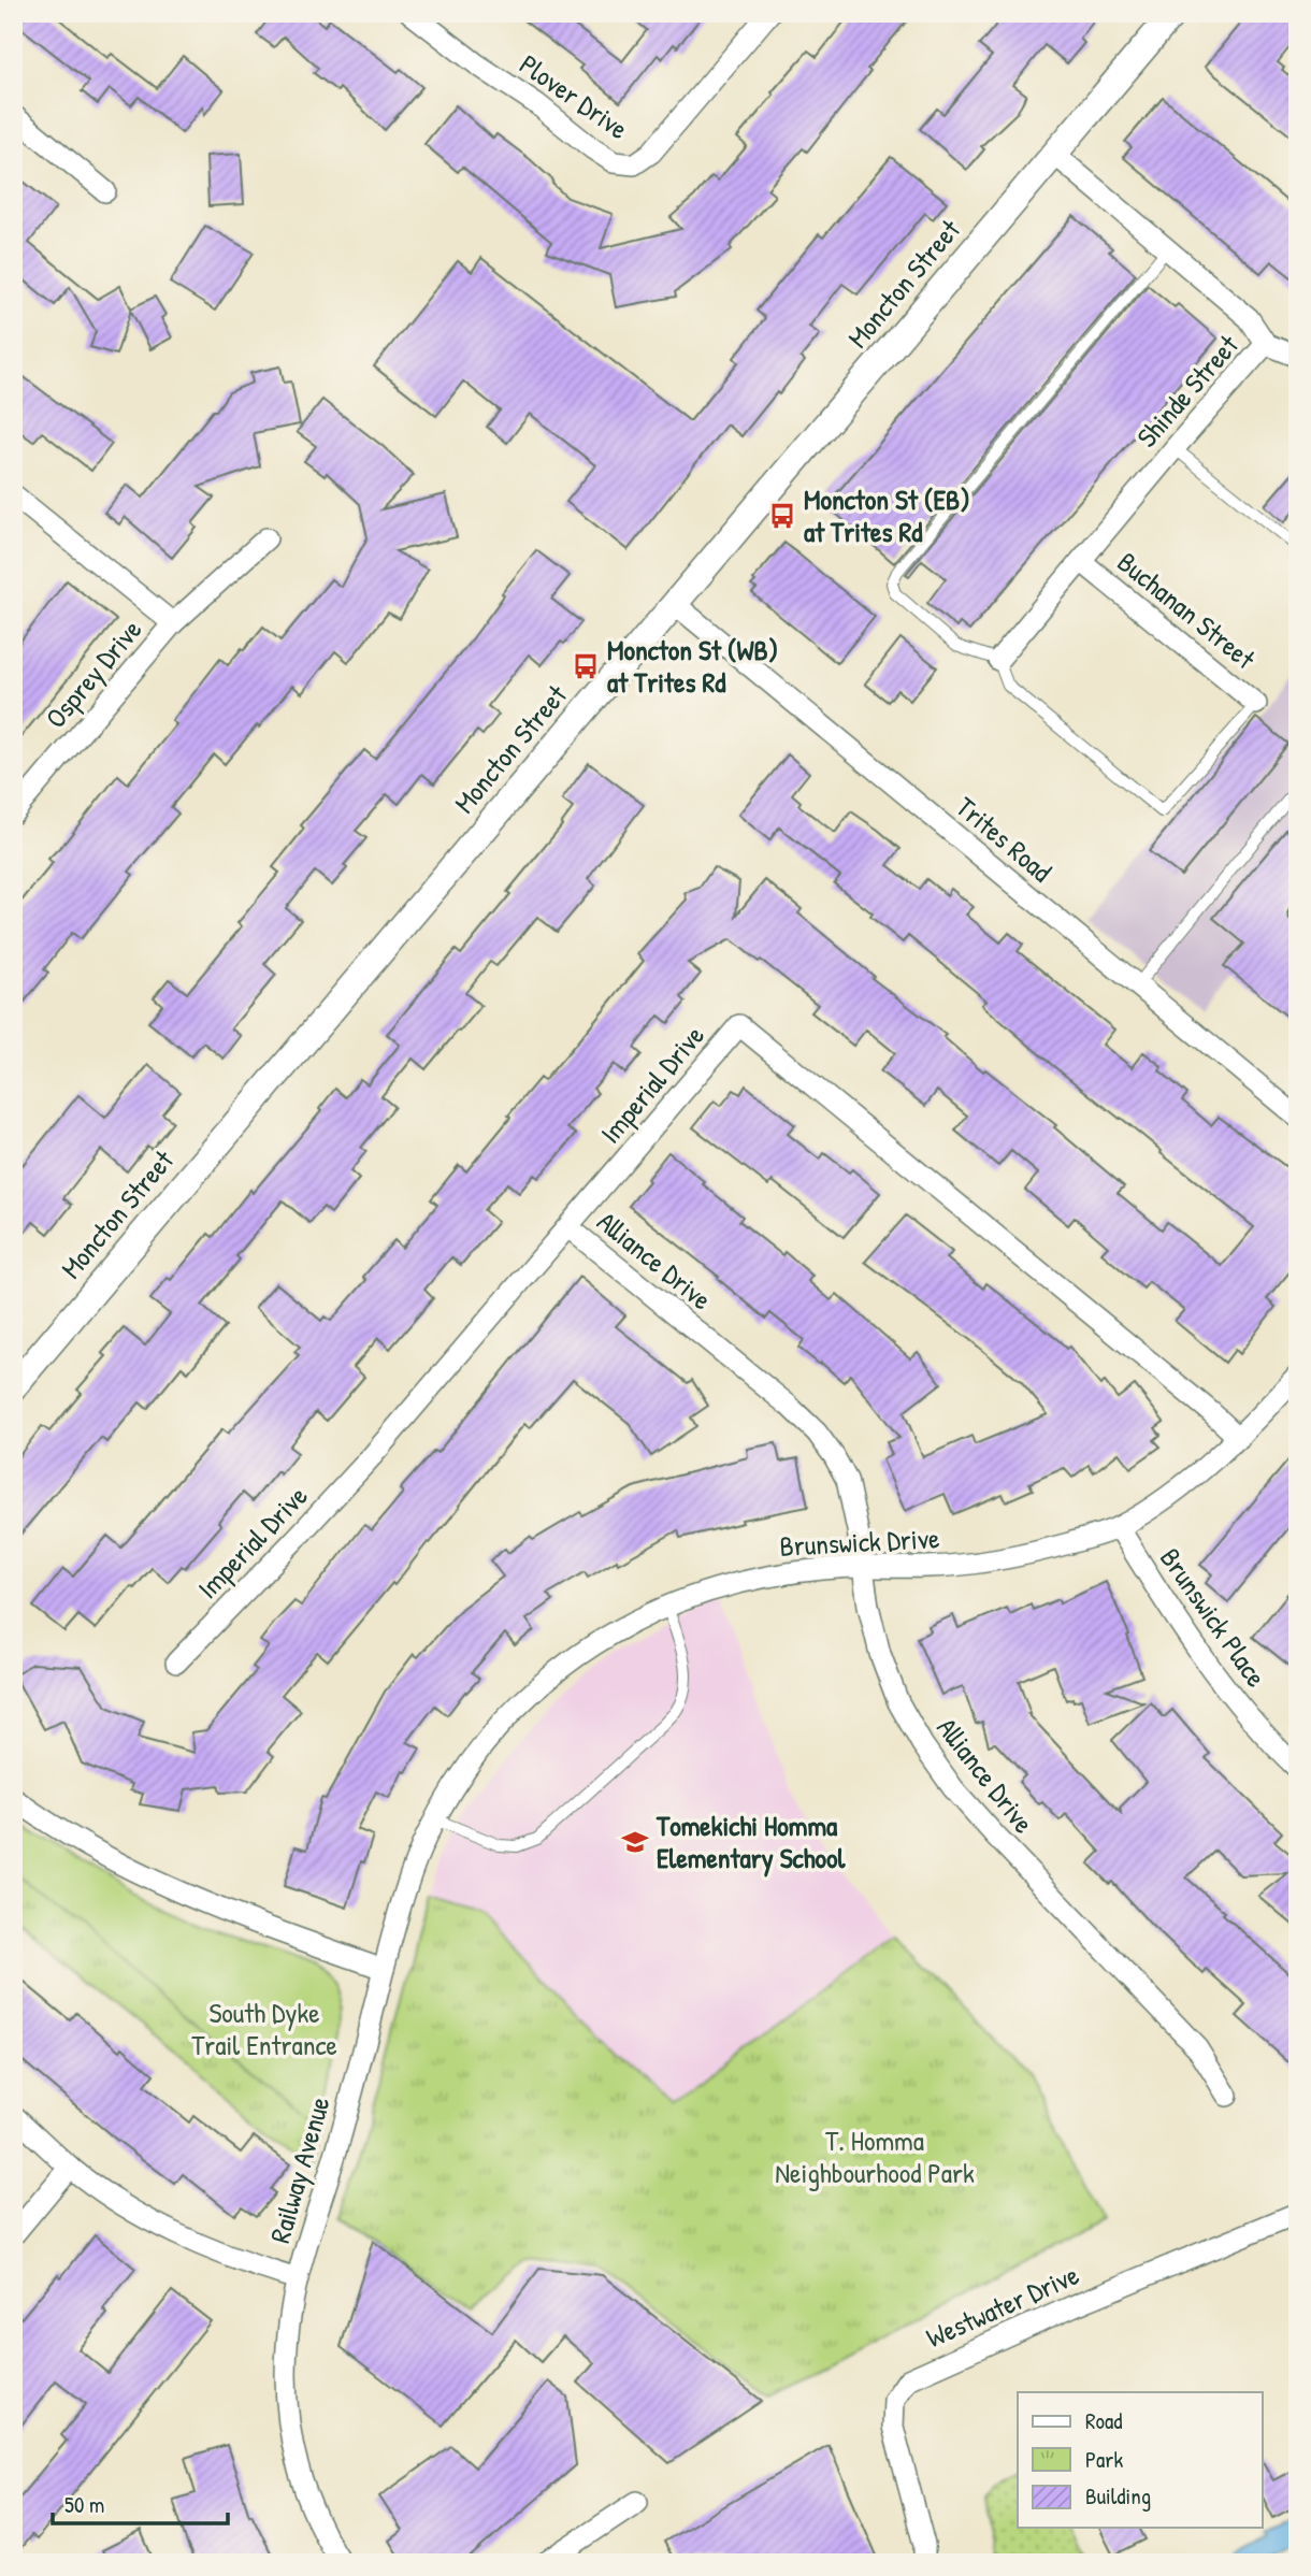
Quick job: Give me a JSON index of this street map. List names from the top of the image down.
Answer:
{
  "streets": {
    "street": [
      "Plover Drive",
      "Moncton Street",
      "Shinde Street",
      "Buchanan Street",
      "Osprey Drive",
      "Trites Road",
      "Imperial Drive",
      "Alliance Drive",
      "Brunswick Drive",
      "Brunswick Place",
      "Railway Avenue",
      "Westwater Drive"
    ]
  },
  "crossings": [
    ["Moncton Street", "Shinde Street"],
    ["Moncton Street", "Trites Road"],
    ["Shinde Street", "Buchanan Street"],
    ["Imperial Drive", "Alliance Drive"],
    ["Imperial Drive", "Brunswick Drive"],
    ["Alliance Drive", "Brunswick Drive"],
    ["Brunswick Drive", "Brunswick Place"],
    ["Brunswick Drive", "Railway Avenue"]
  ],
  "parks": ["South Dyke Trail Entrance", "T. Homma Neighbourhood Park"],
  "places": {
    "bus stop": ["Moncton St (EB) at Trites Rd", "Moncton St (WB) at Trites Rd"],
    "school or university": ["Tomekichi Homma Elementary School"]
  },
  "legend": ["Road", "Park", "Building"],
  "scale_bar": "50 m"
}
